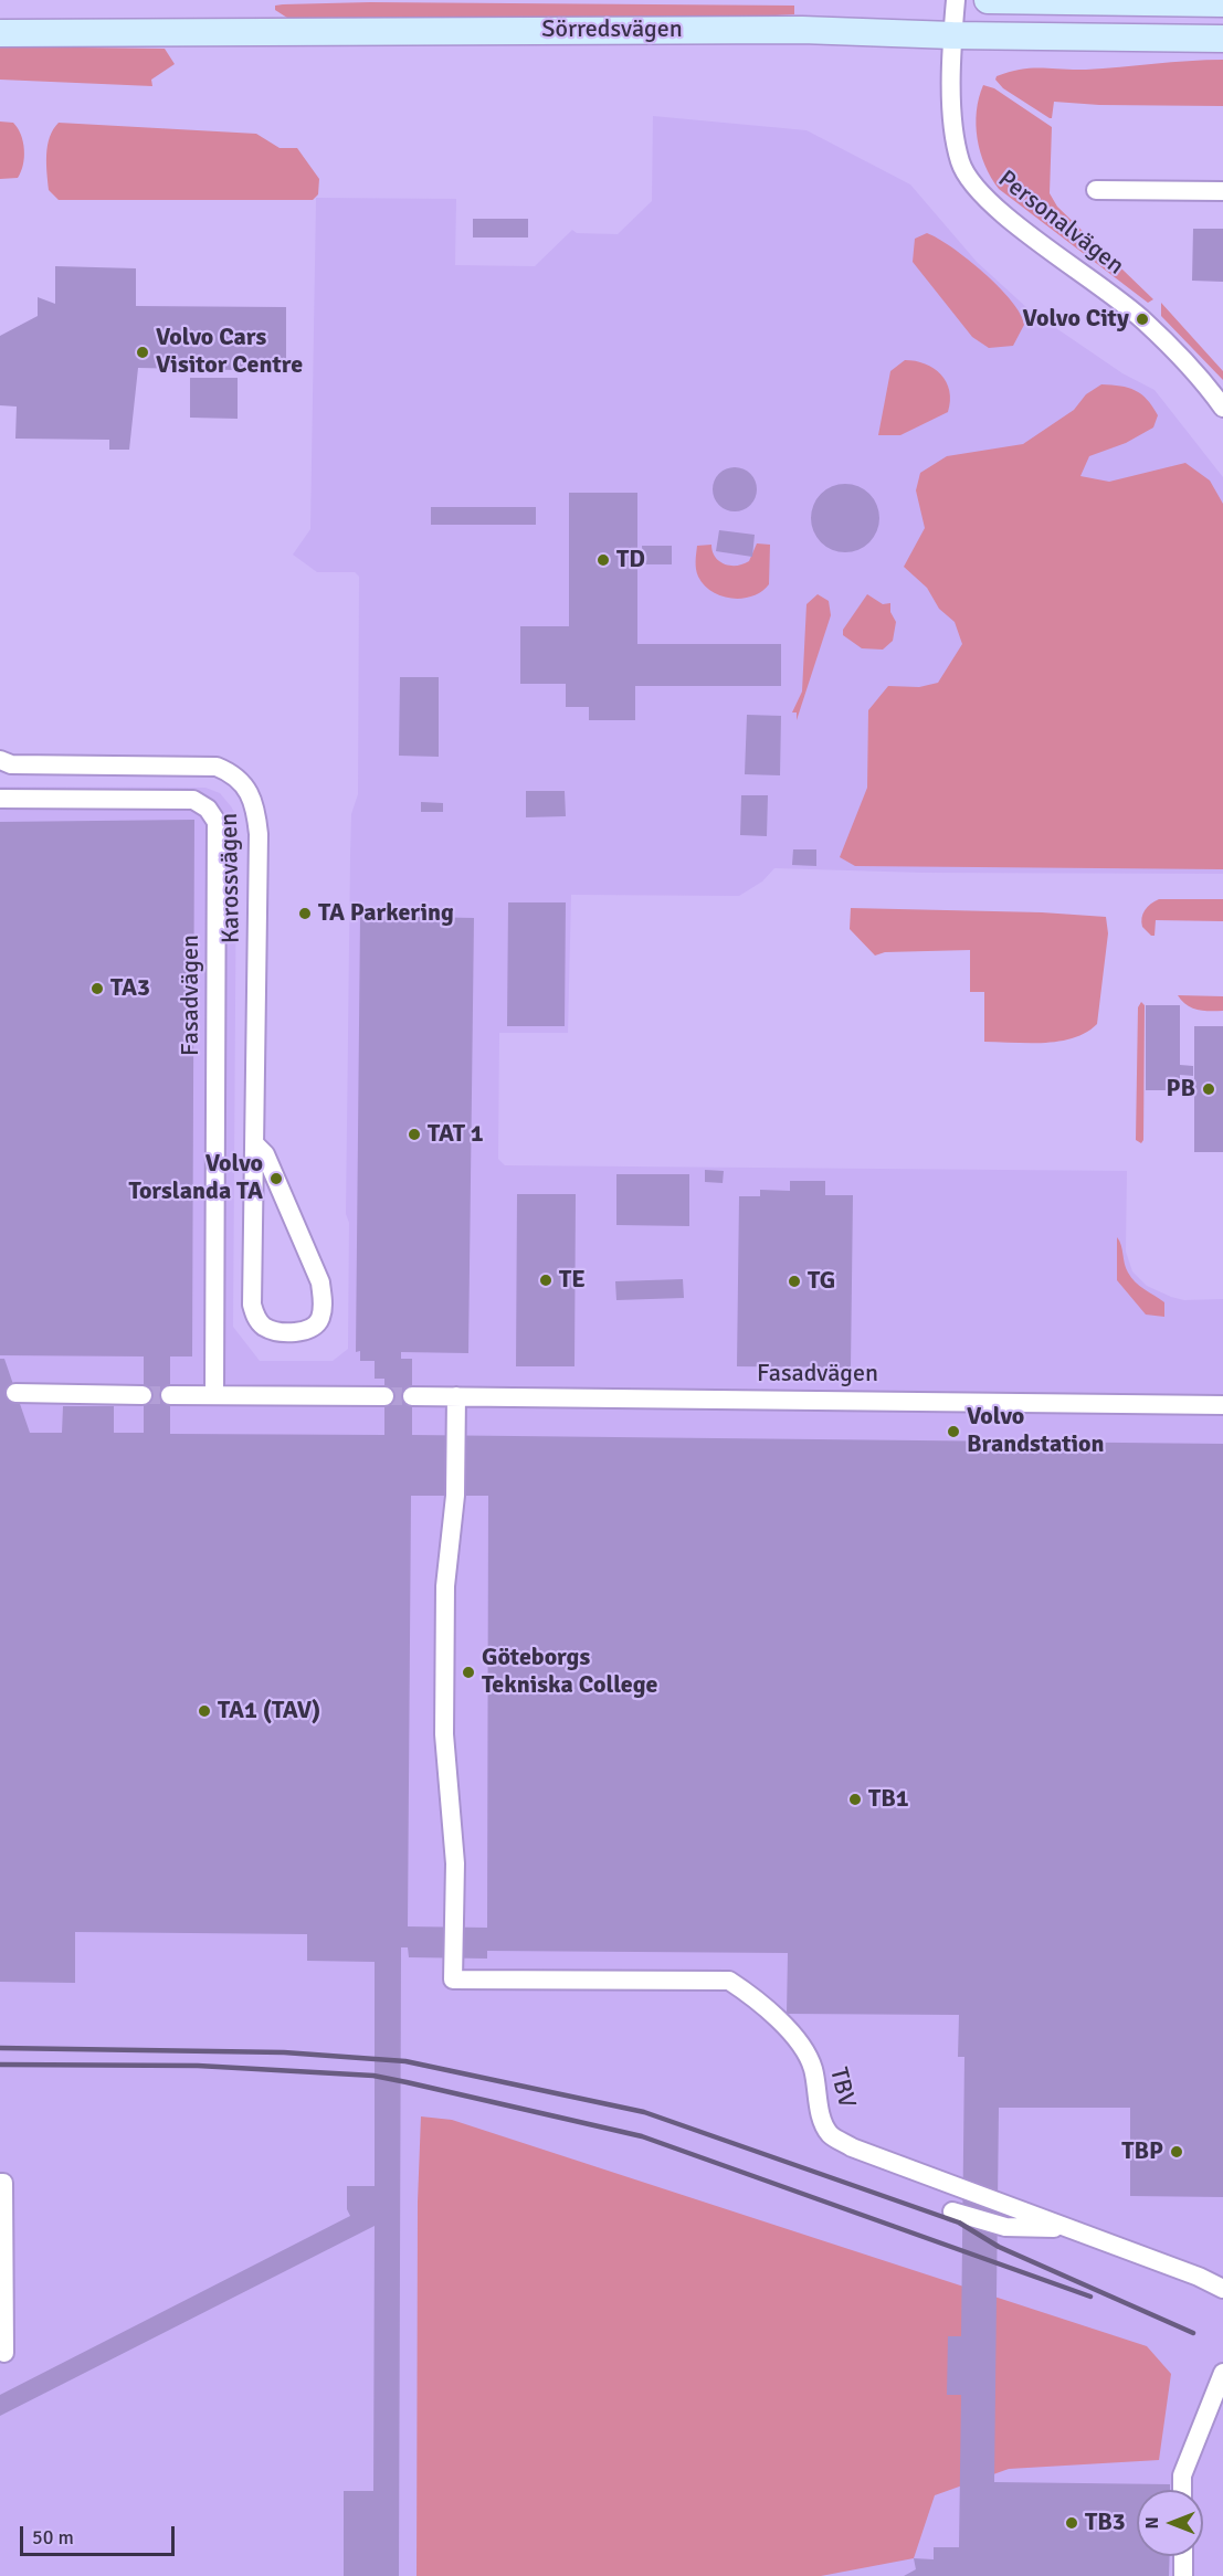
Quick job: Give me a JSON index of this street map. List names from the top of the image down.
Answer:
{
  "streets": {
    "street": [
      "Sörredsvägen",
      "Personalvägen",
      "Karossvägen",
      "Fasadvägen",
      "TBV"
    ]
  },
  "crossings": [
    ["Sörredsvägen", "Personalvägen"],
    ["Fasadvägen", "TBV"]
  ],
  "places": [
    "Volvo City",
    "Volvo Cars Visitor Centre",
    "TD",
    "TA Parkering",
    "TA3",
    "PB",
    "TAT 1",
    "Volvo Torslanda TA",
    "TE",
    "TG",
    "Volvo Brandstation",
    "Göteborgs Tekniska College",
    "TA1 (TAV)",
    "TB1",
    "TBP",
    "TB3"
  ],
  "scale_bar": "50 m",
  "north": "left"
}
